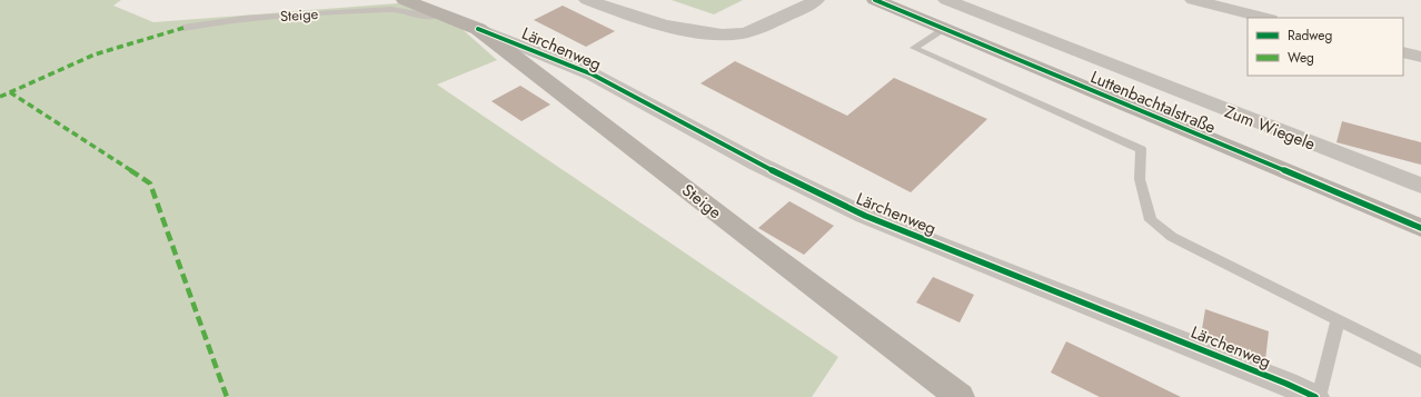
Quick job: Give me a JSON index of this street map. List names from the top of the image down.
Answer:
{
  "streets": {
    "street": [
      "Steige",
      "Lärchenweg",
      "Luttenbachtalstraße",
      "Zum Wiegele"
    ]
  },
  "crossings": [
    ["Steige", "Lärchenweg"]
  ],
  "legend": ["Radweg", "Weg"]
}
